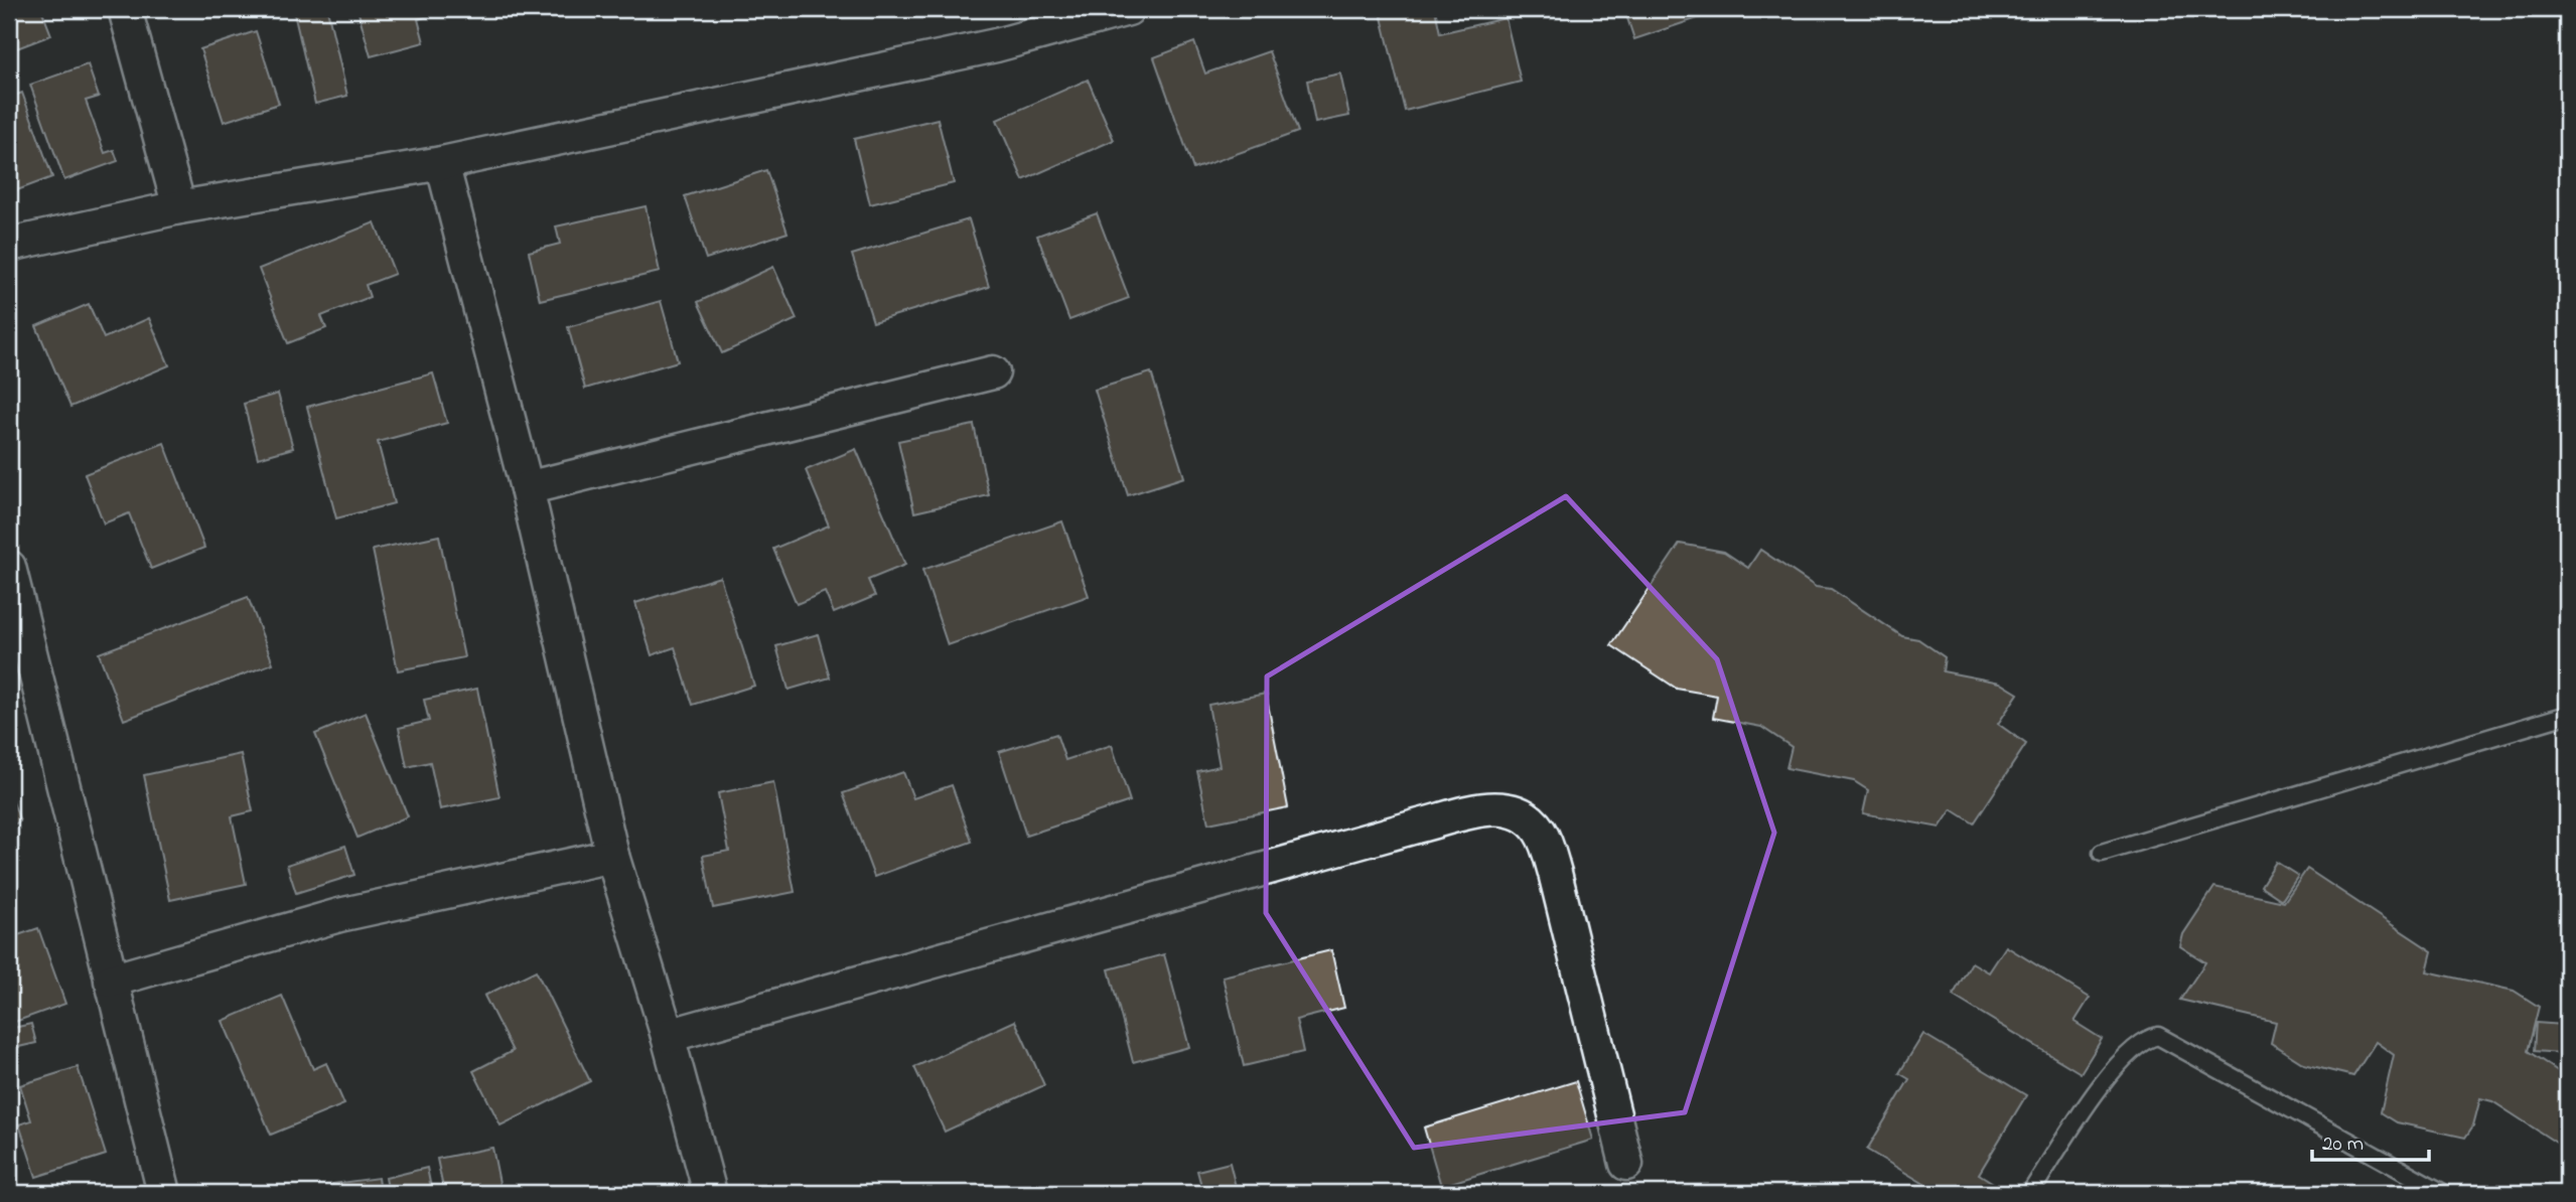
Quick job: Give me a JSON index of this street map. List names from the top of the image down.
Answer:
{
  "scale_bar": "20 m"
}
